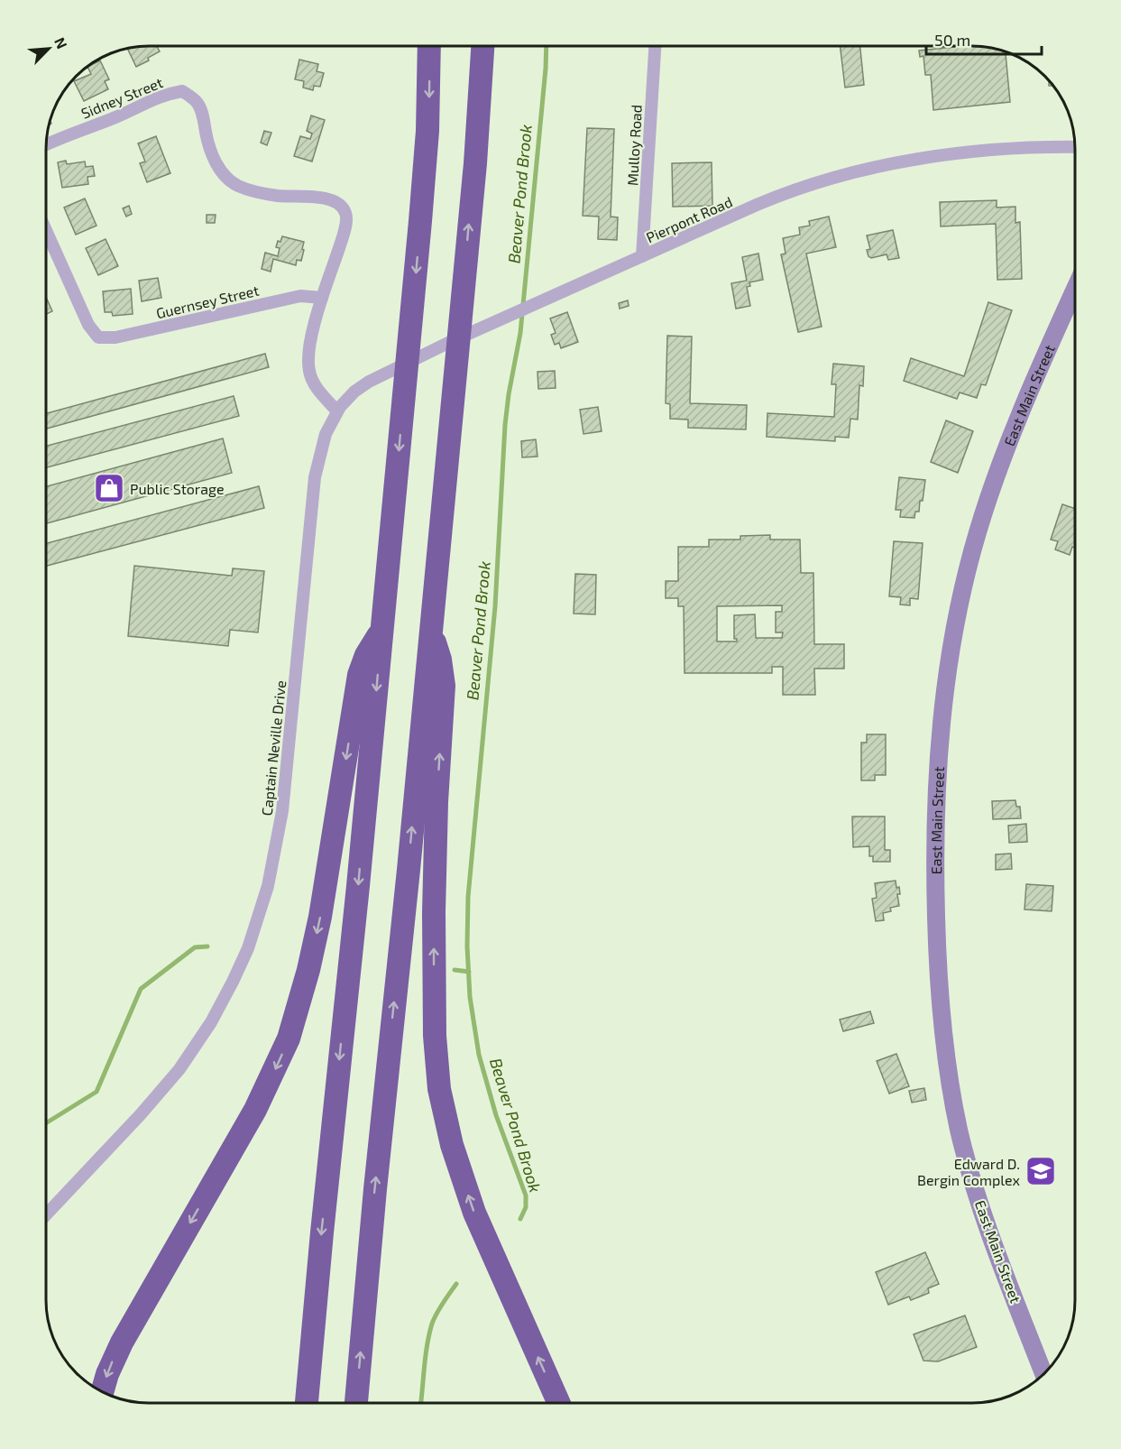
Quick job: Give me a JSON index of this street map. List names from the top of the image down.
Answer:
{
  "streets": {
    "main road": ["East Main Street"],
    "street": [
      "Sidney Street",
      "Mulloy Road",
      "Pierpont Road",
      "Guernsey Street",
      "Captain Neville Drive"
    ]
  },
  "crossings": [
    ["Sidney Street", "Guernsey Street"],
    ["Mulloy Road", "Pierpont Road"],
    ["Pierpont Road", "Captain Neville Drive"]
  ],
  "water": ["Beaver Pond Brook"],
  "places": {
    "shop": ["Public Storage"],
    "school or university": ["Edward D. Bergin Complex"]
  },
  "scale_bar": "50 m",
  "north": "top right"
}
